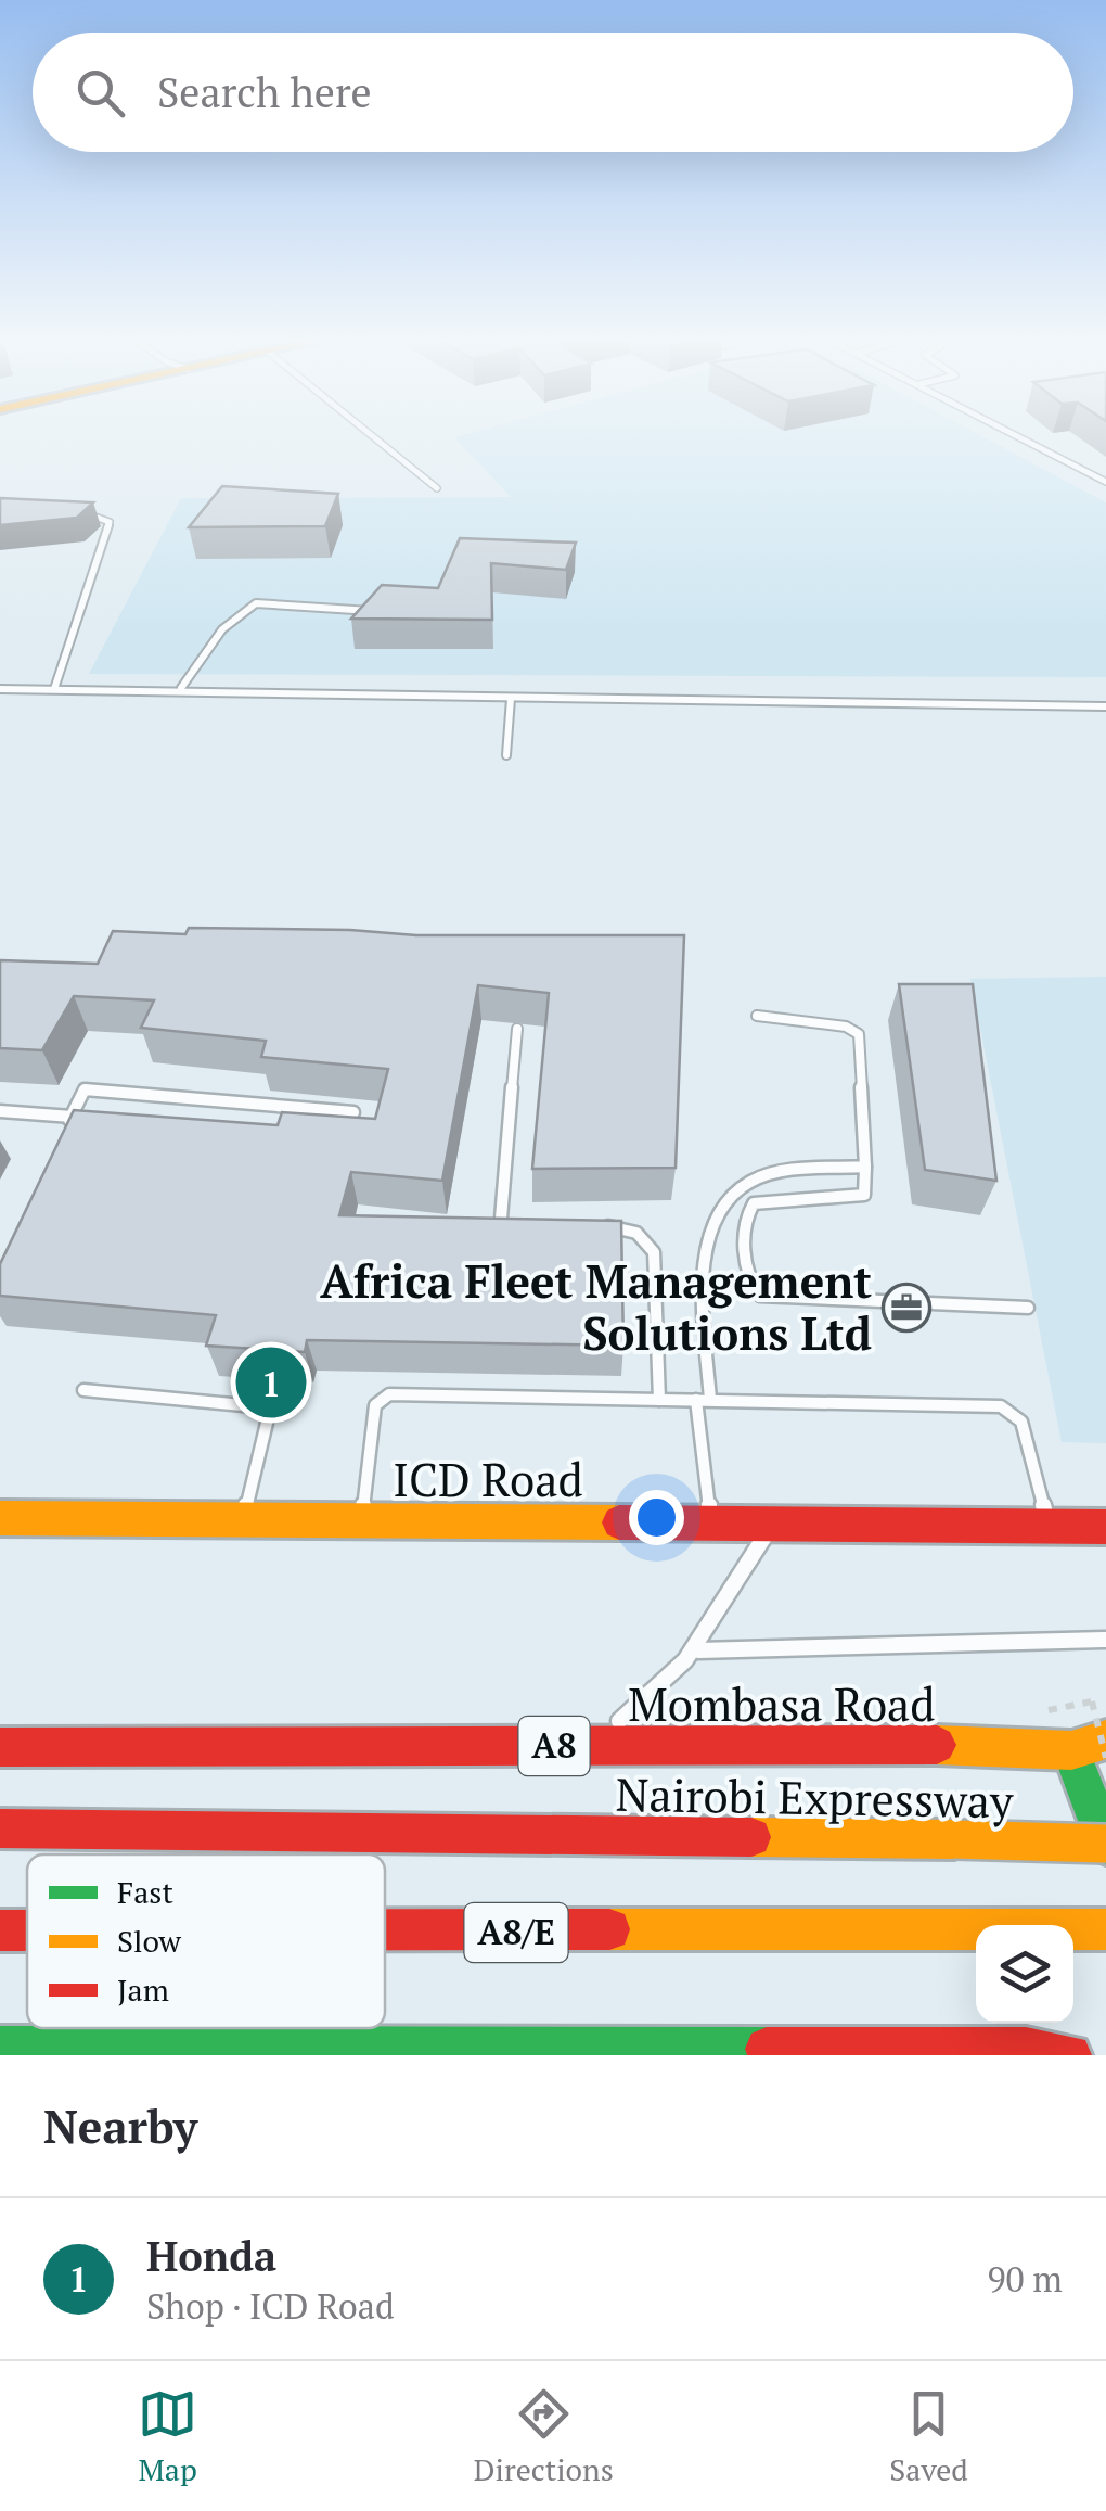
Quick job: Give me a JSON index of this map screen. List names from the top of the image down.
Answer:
{
  "streets": {
    "main road": [
      "ICD Road",
      "Mombasa Road",
      "A8",
      "Nairobi Expressway",
      "A8/E"
    ]
  },
  "places": {
    "office": ["Africa Fleet Management Solutions Ltd"]
  },
  "legend": ["Fast", "Slow", "Jam"],
  "page": {
    "search": "Search here",
    "pins": "1",
    "heading": "Nearby",
    "list": [
      {
        "mark": "1",
        "name": "Honda",
        "note": "Shop · ICD Road",
        "value": "90 m"
      }
    ],
    "nav": ["Map", "Directions", "Saved"]
  }
}
